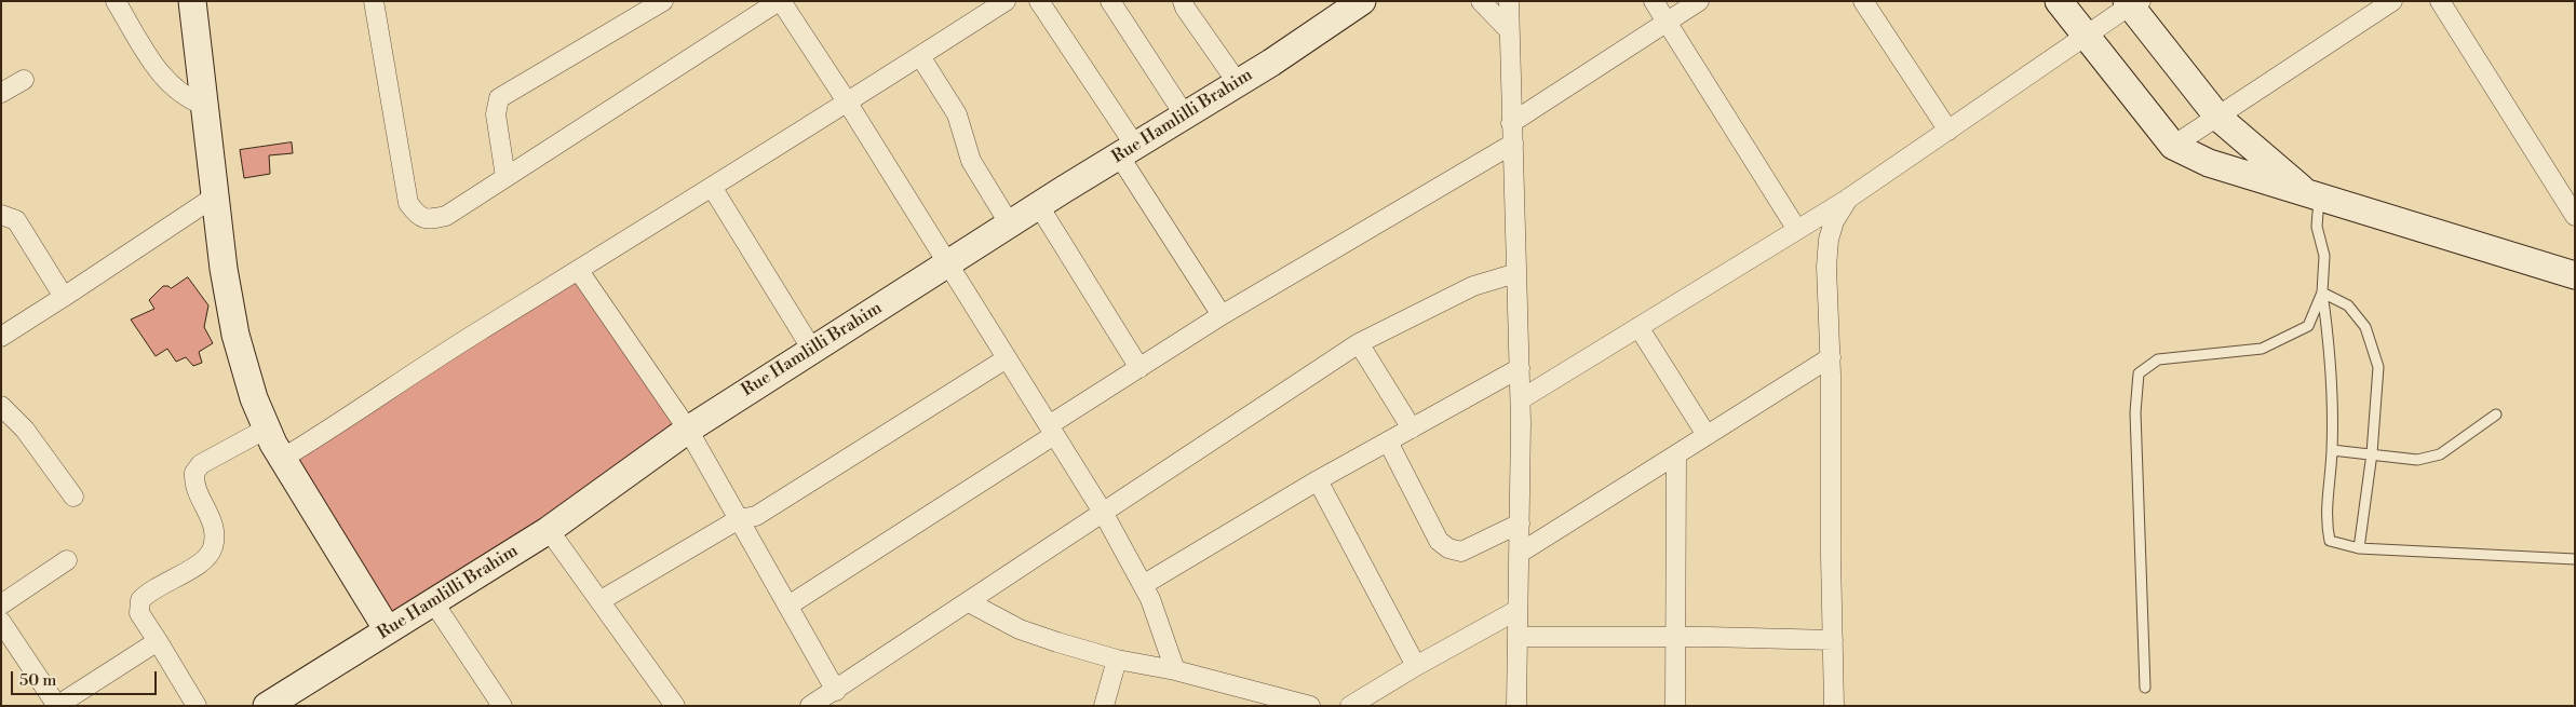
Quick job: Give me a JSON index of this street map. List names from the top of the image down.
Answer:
{
  "streets": {
    "street": ["Rue Hamlilli Brahim"]
  },
  "scale_bar": "50 m"
}
